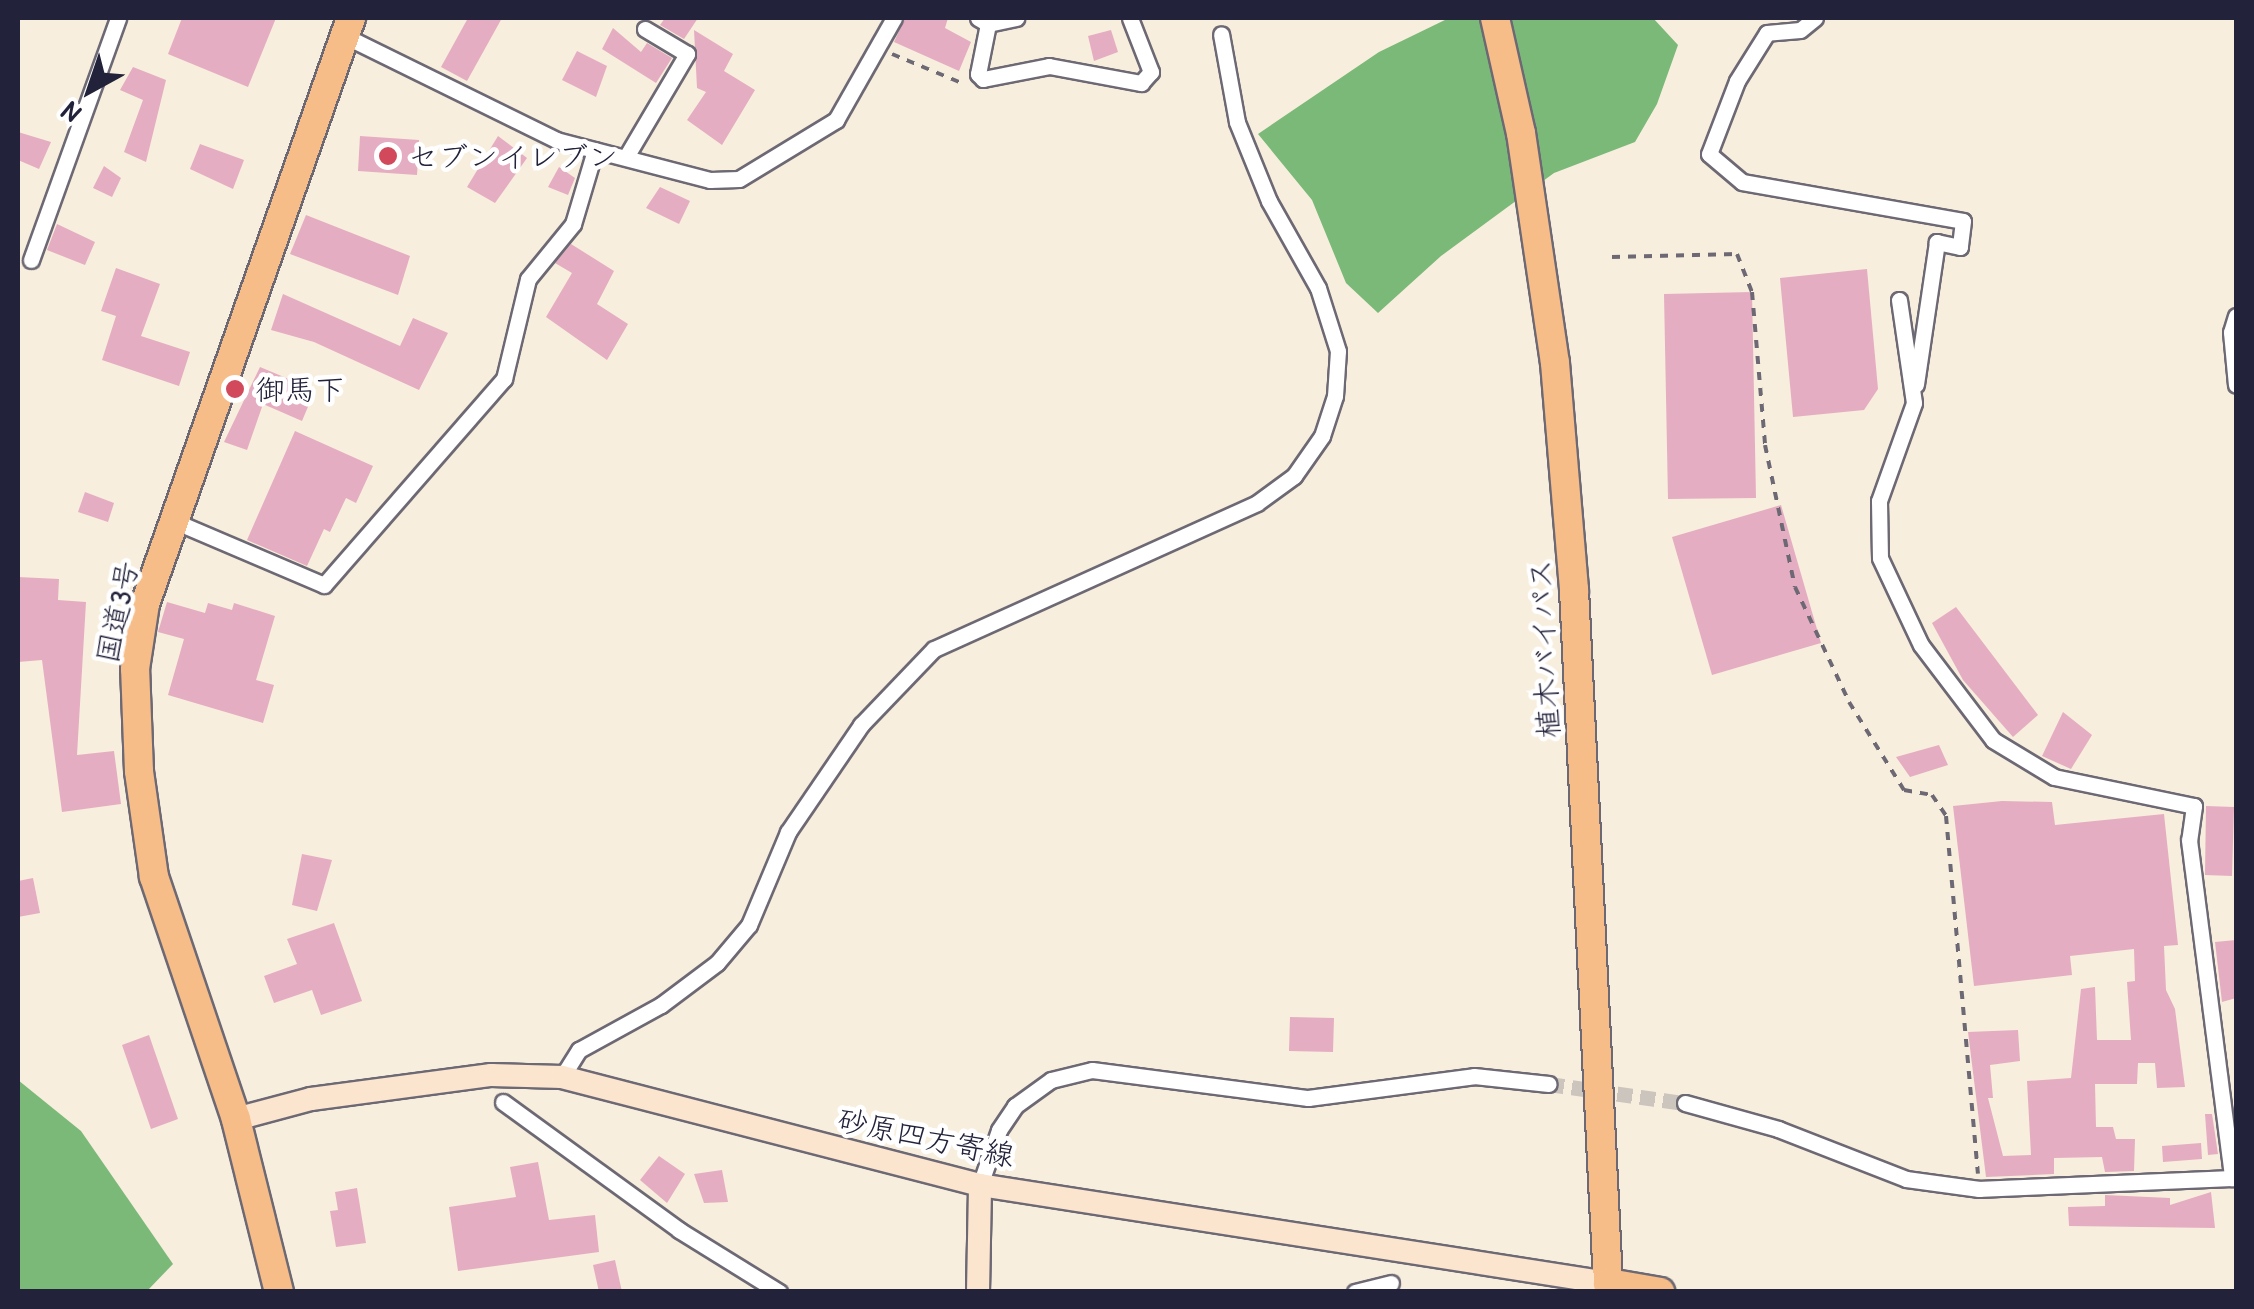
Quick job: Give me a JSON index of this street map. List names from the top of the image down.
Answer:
{
  "streets": {
    "highway": ["国道3号", "植木バイパス"],
    "main road": ["砂原四方寄線"]
  },
  "crossings": [
    ["国道3号", "砂原四方寄線"],
    ["植木バイパス", "砂原四方寄線"]
  ],
  "places": ["セブンイレブン", "御馬下"],
  "north": "bottom left"
}
